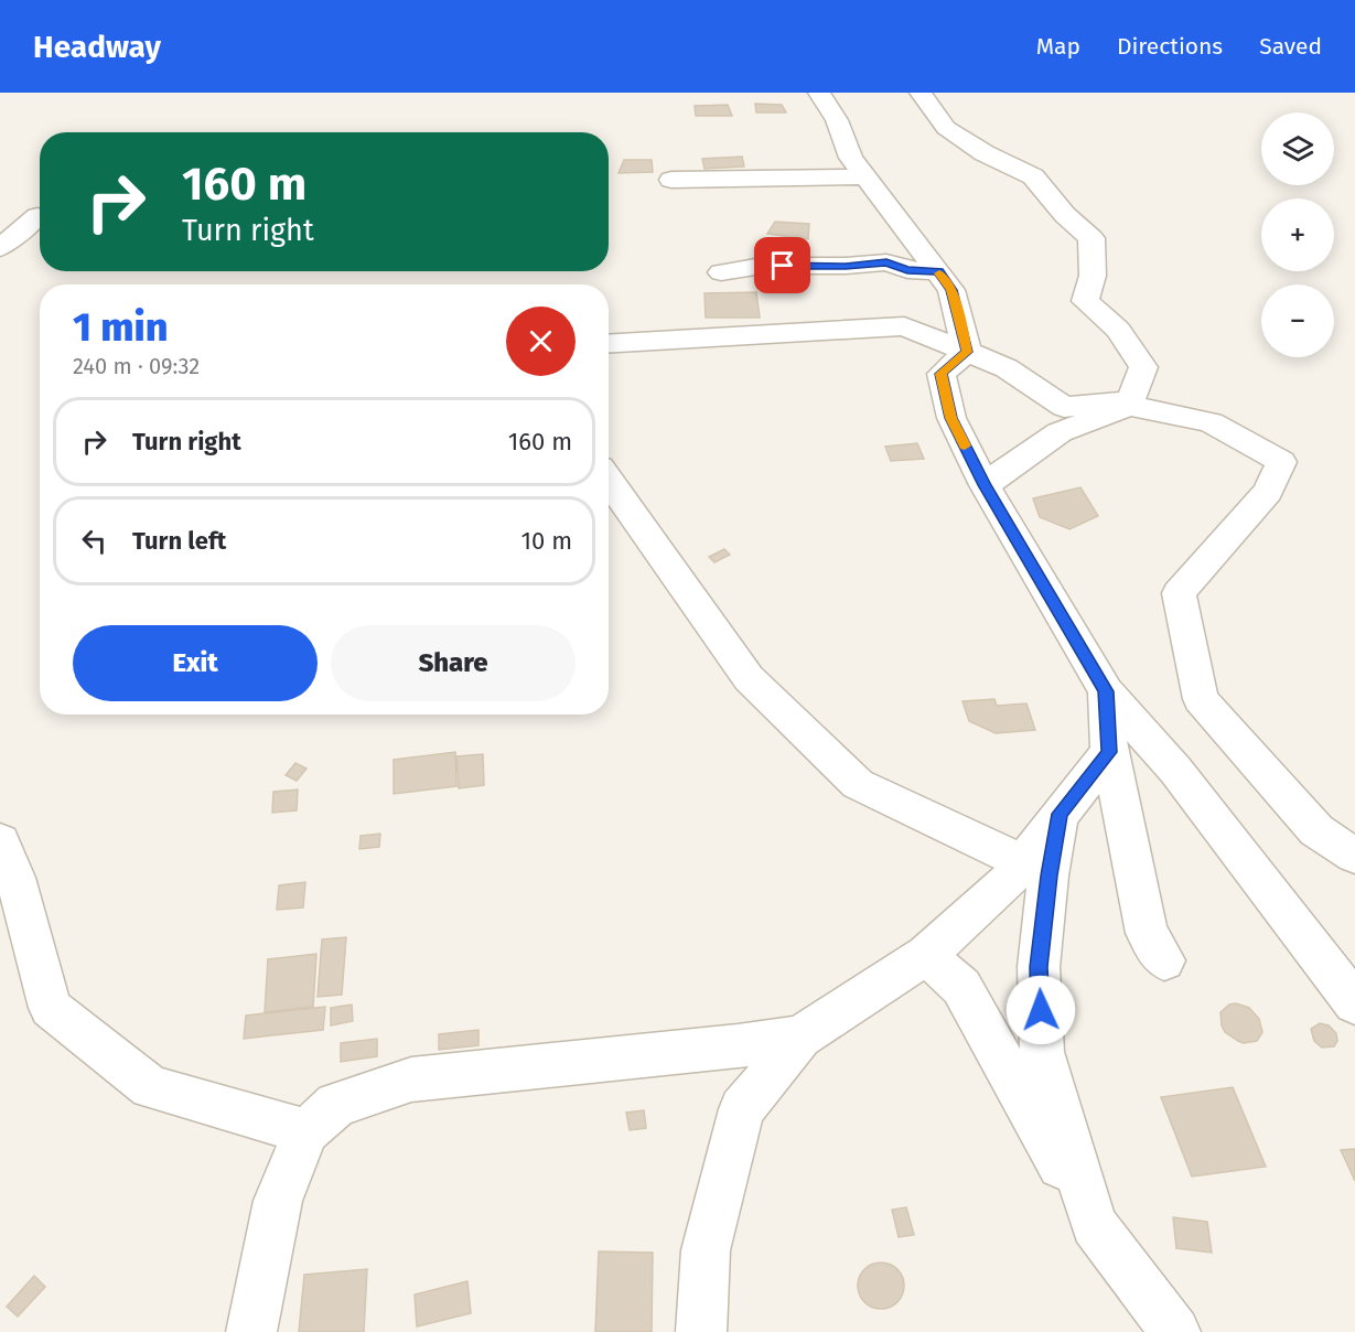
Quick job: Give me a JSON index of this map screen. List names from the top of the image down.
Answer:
{
  "page": {
    "header": "Headway",
    "nav": ["Map", "Directions", "Saved"],
    "map_buttons": ["+", "−"],
    "turn": ["160 m", "Turn right"],
    "heading": ["1 min", "240 m · 09:32"],
    "list": [
      {
        "name": "Turn right",
        "value": "160 m"
      },
      {
        "name": "Turn left",
        "value": "10 m"
      }
    ],
    "buttons": ["Exit", "Share"]
  }
}
